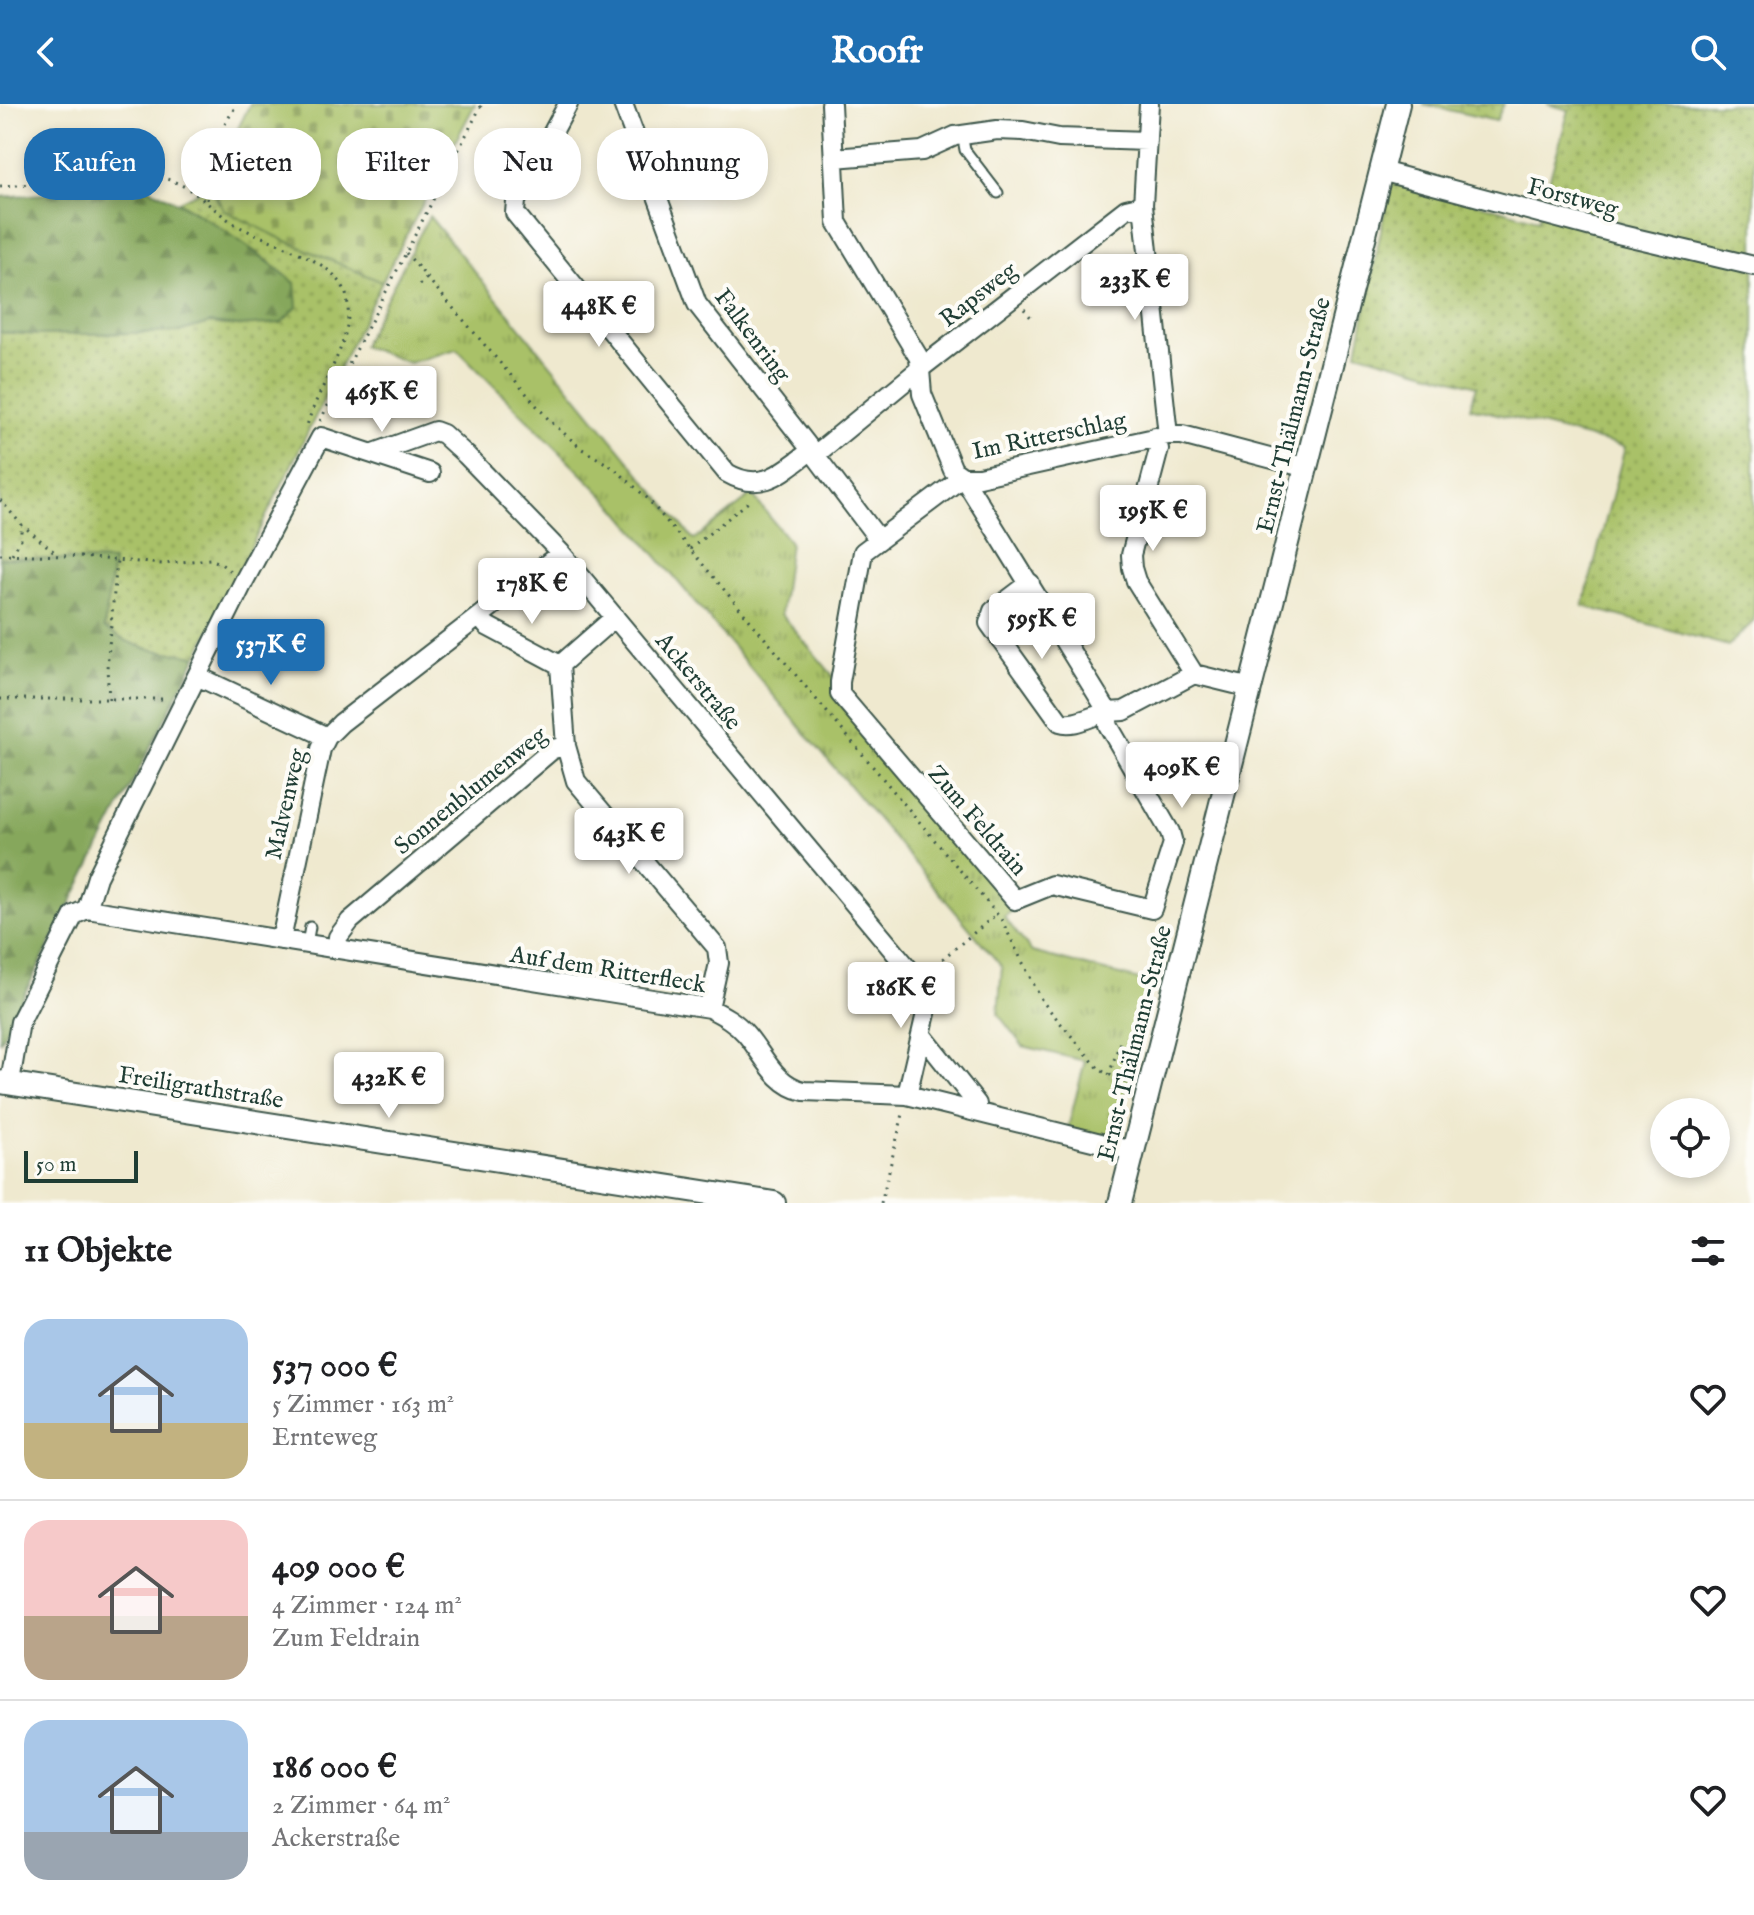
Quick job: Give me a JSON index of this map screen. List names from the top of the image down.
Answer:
{
  "streets": {
    "street": [
      "Forstweg",
      "Rapsweg",
      "Falkenring",
      "Ernst-Thälmann-Straße",
      "Im Ritterschlag",
      "Ackerstraße",
      "Sonnenblumenweg",
      "Malvenweg",
      "Zum Feldrain",
      "Auf dem Ritterfleck",
      "Freiligrathstraße"
    ]
  },
  "crossings": [
    ["Forstweg", "Ernst-Thälmann-Straße"],
    ["Rapsweg", "Im Ritterschlag"],
    ["Falkenring", "Zum Feldrain"],
    ["Ernst-Thälmann-Straße", "Im Ritterschlag"],
    ["Ernst-Thälmann-Straße", "Auf dem Ritterfleck"],
    ["Im Ritterschlag", "Zum Feldrain"],
    ["Ackerstraße", "Malvenweg"],
    ["Ackerstraße", "Auf dem Ritterfleck"],
    ["Sonnenblumenweg", "Auf dem Ritterfleck"],
    ["Malvenweg", "Auf dem Ritterfleck"]
  ],
  "scale_bar": "50 m",
  "page": {
    "header": "Roofr",
    "chip": [
      "Kaufen",
      "Mieten",
      "Filter",
      "Neu",
      "Wohnung"
    ],
    "price": [
      "233K €",
      "448K €",
      "465K €",
      "195K €",
      "178K €",
      "595K €",
      "537K €",
      "409K €",
      "643K €",
      "186K €",
      "432K €"
    ],
    "scale": "50 m",
    "heading": "11 Objekte",
    "list": [
      {
        "name": "537 000 €",
        "note": "5 Zimmer · 163 m² · Ernteweg"
      },
      {
        "name": "409 000 €",
        "note": "4 Zimmer · 124 m² · Zum Feldrain"
      },
      {
        "name": "186 000 €",
        "note": "2 Zimmer · 64 m² · Ackerstraße"
      }
    ]
  }
}
